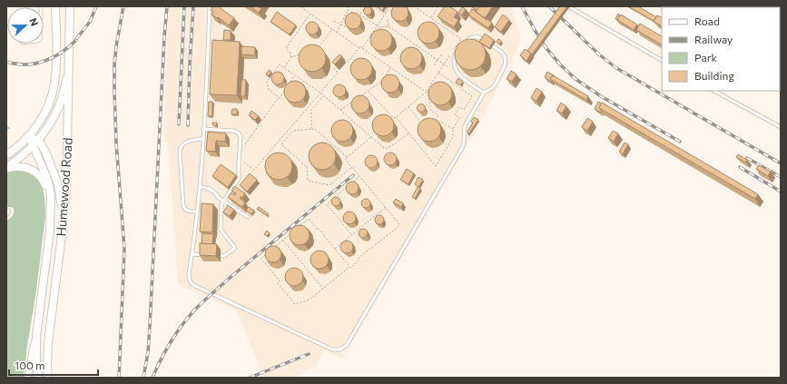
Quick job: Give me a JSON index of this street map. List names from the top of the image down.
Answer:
{
  "streets": {
    "main road": ["Humewood Road"]
  },
  "legend": [
    "Road",
    "Railway",
    "Park",
    "Building"
  ],
  "scale_bar": "100 m",
  "north": "right"
}
